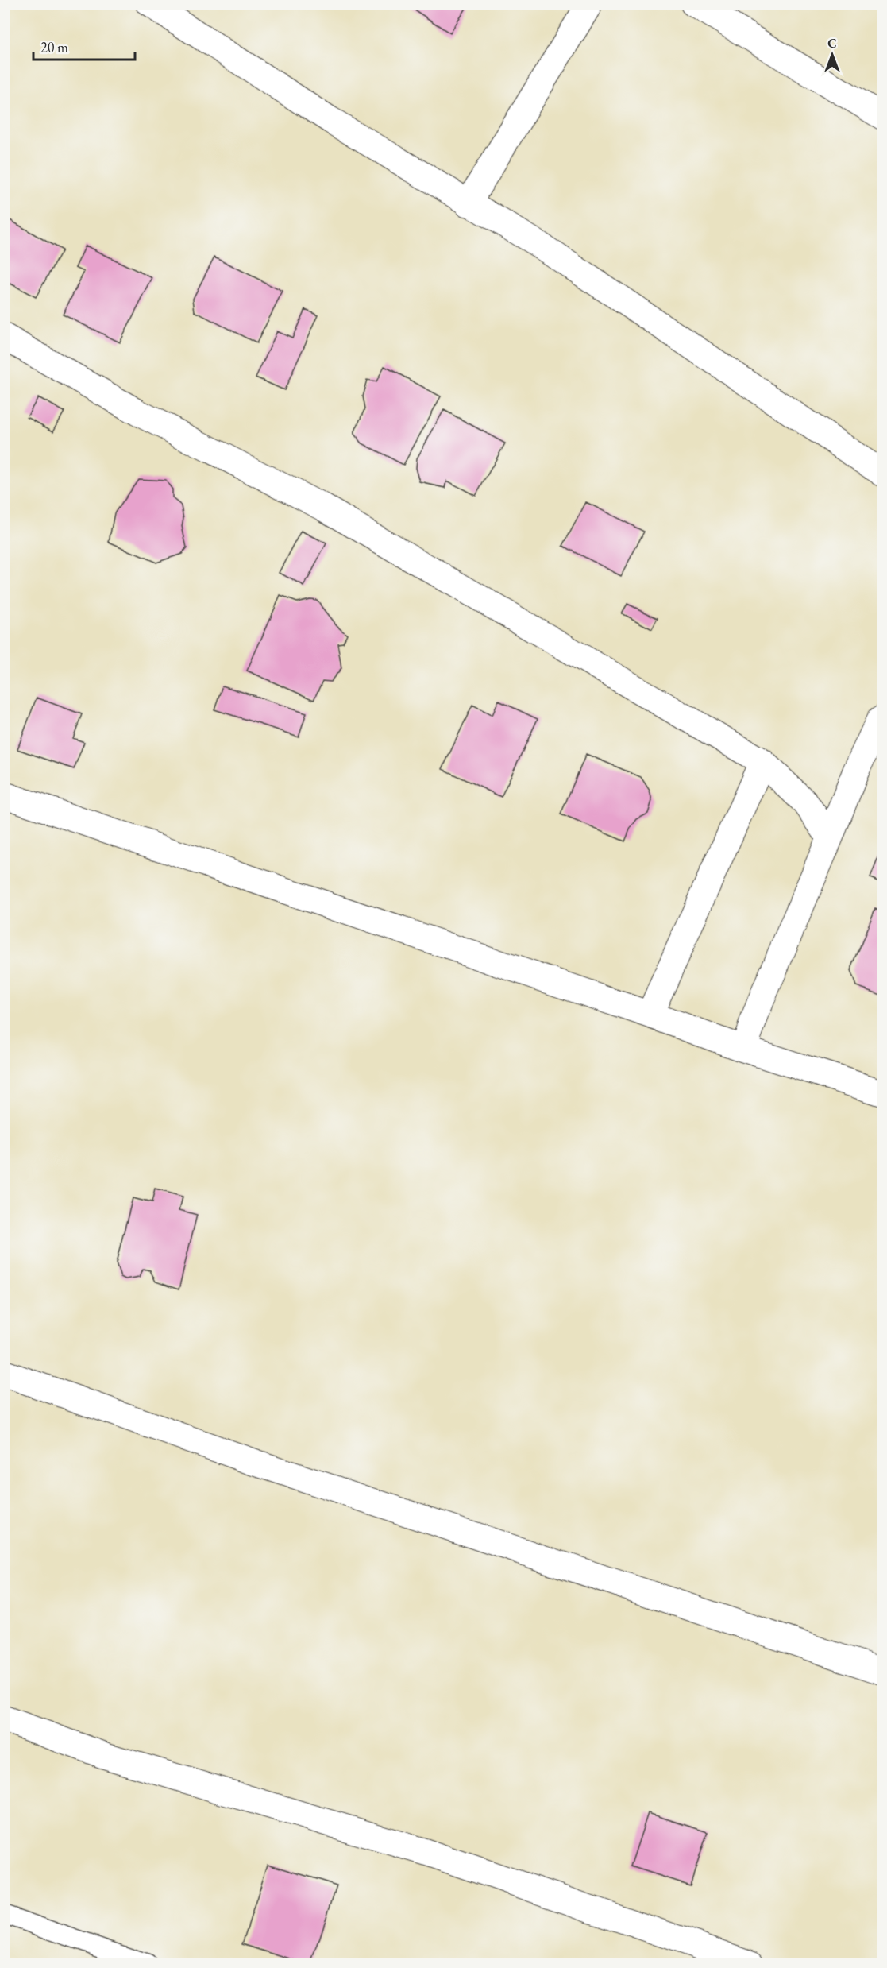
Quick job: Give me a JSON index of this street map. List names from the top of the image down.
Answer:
{
  "scale_bar": "20 m",
  "north": "top"
}
